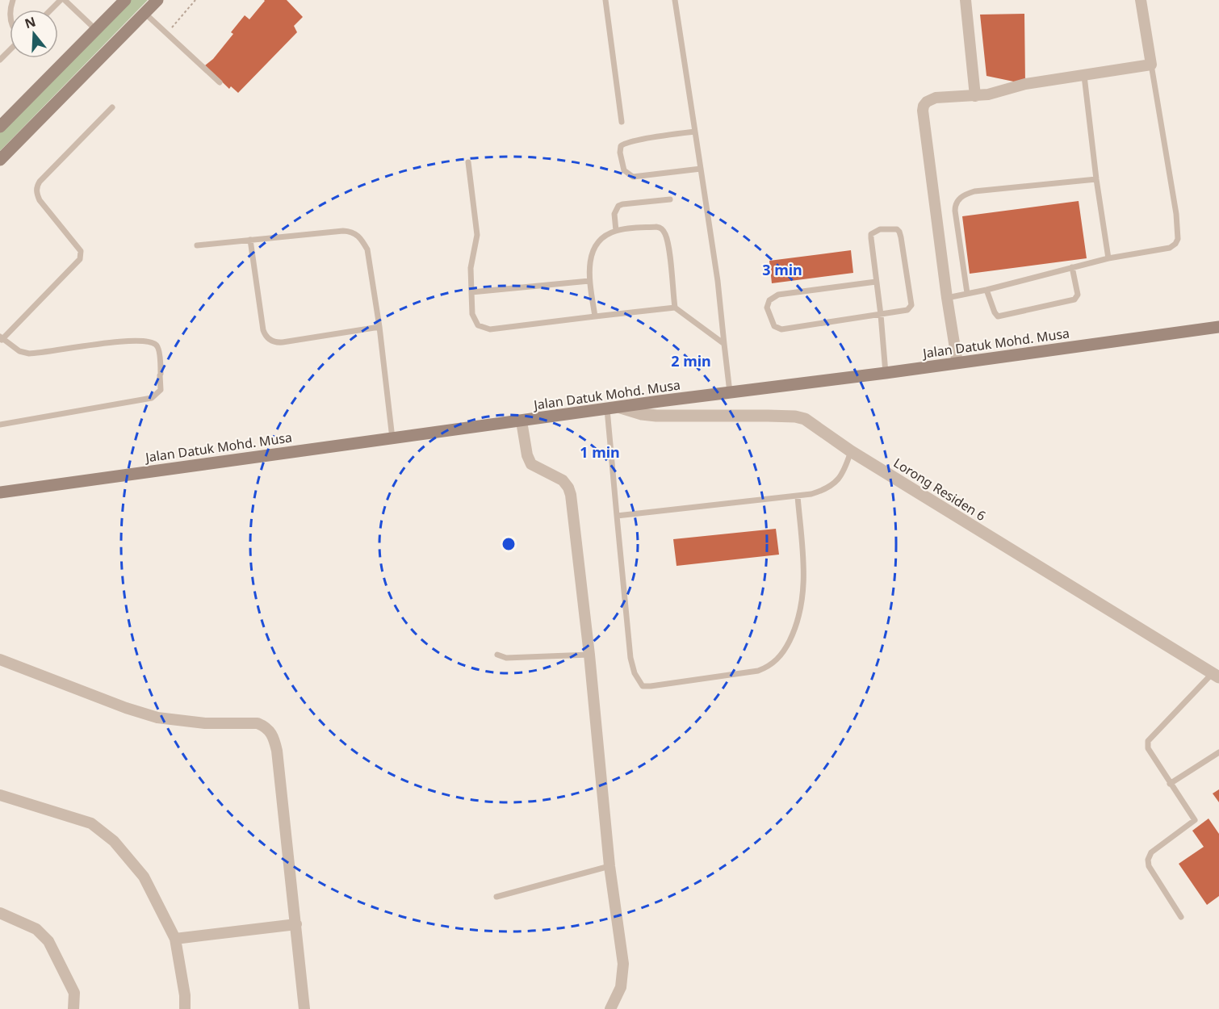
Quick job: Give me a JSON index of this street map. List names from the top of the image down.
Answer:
{
  "streets": {
    "main road": ["Jalan Datuk Mohd. Musa"],
    "street": ["Lorong Residen 6"]
  },
  "crossings": [
    ["Jalan Datuk Mohd. Musa", "Lorong Residen 6"]
  ],
  "north": "top",
  "rings": ["3 min", "2 min", "1 min"]
}
